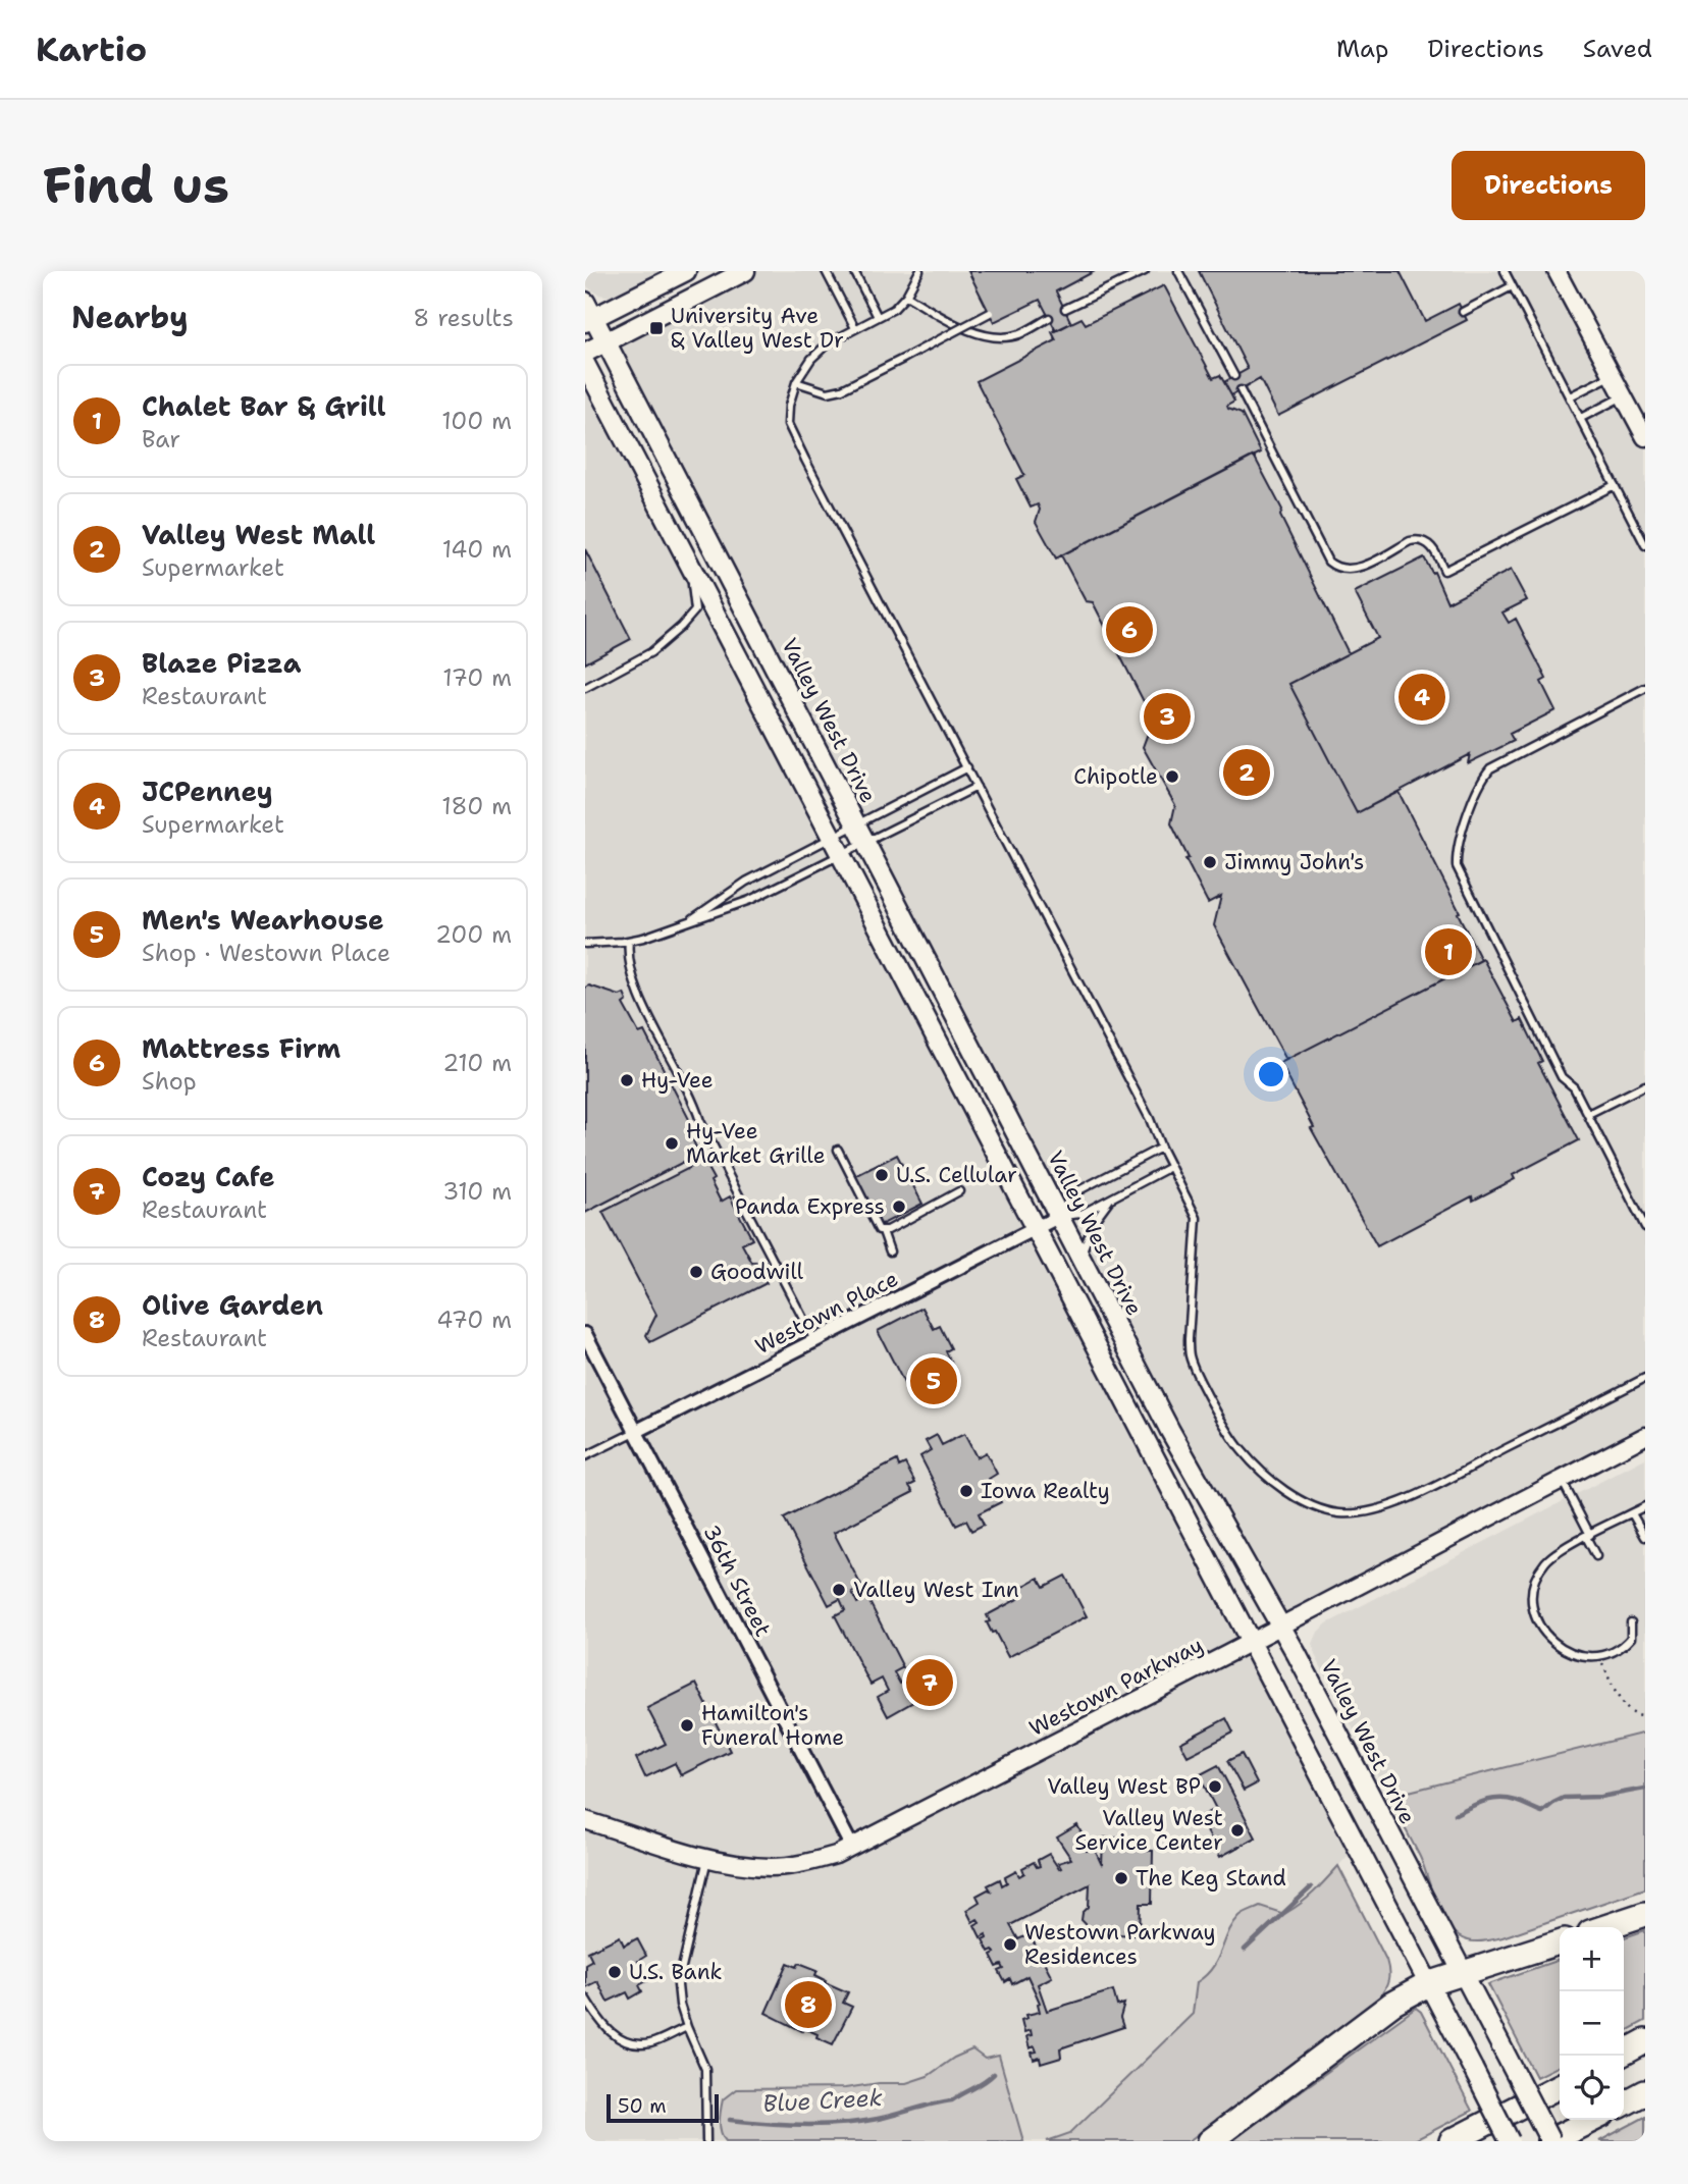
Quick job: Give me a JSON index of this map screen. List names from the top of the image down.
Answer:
{
  "streets": {
    "main road": ["Valley West Drive"],
    "street": ["Westown Place", "36th Street", "Westown Parkway"]
  },
  "crossings": [
    ["Valley West Drive", "Westown Place"],
    ["Valley West Drive", "Westown Parkway"],
    ["Westown Place", "36th Street"],
    ["36th Street", "Westown Parkway"]
  ],
  "water": ["Blue Creek"],
  "places": {
    "transit": ["University Ave & Valley West Dr"],
    "other": [
      "Chipotle",
      "Jimmy John's",
      "Hy-Vee",
      "Hy-Vee Market Grille",
      "U.S. Cellular",
      "Panda Express",
      "Goodwill",
      "Iowa Realty",
      "Valley West Inn",
      "Hamilton's Funeral Home",
      "Valley West BP",
      "Valley West Service Center",
      "The Keg Stand",
      "Westown Parkway Residences",
      "U.S. Bank"
    ]
  },
  "scale_bar": "50 m",
  "page": {
    "header": "Kartio",
    "nav": ["Map", "Directions", "Saved"],
    "buttons": "Directions",
    "title": "Find us",
    "heading": ["Nearby", "8 results"],
    "list": [
      {
        "mark": "1",
        "name": "Chalet Bar & Grill",
        "note": "Bar",
        "value": "100 m"
      },
      {
        "mark": "2",
        "name": "Valley West Mall",
        "note": "Supermarket",
        "value": "140 m"
      },
      {
        "mark": "3",
        "name": "Blaze Pizza",
        "note": "Restaurant",
        "value": "170 m"
      },
      {
        "mark": "4",
        "name": "JCPenney",
        "note": "Supermarket",
        "value": "180 m"
      },
      {
        "mark": "5",
        "name": "Men's Wearhouse",
        "note": "Shop · Westown Place",
        "value": "200 m"
      },
      {
        "mark": "6",
        "name": "Mattress Firm",
        "note": "Shop",
        "value": "210 m"
      },
      {
        "mark": "7",
        "name": "Cozy Cafe",
        "note": "Restaurant",
        "value": "310 m"
      },
      {
        "mark": "8",
        "name": "Olive Garden",
        "note": "Restaurant",
        "value": "470 m"
      }
    ],
    "pins": [
      "6",
      "4",
      "3",
      "2",
      "1",
      "5",
      "7",
      "8"
    ],
    "map_buttons": ["+", "−"],
    "scale": "50 m"
  }
}
